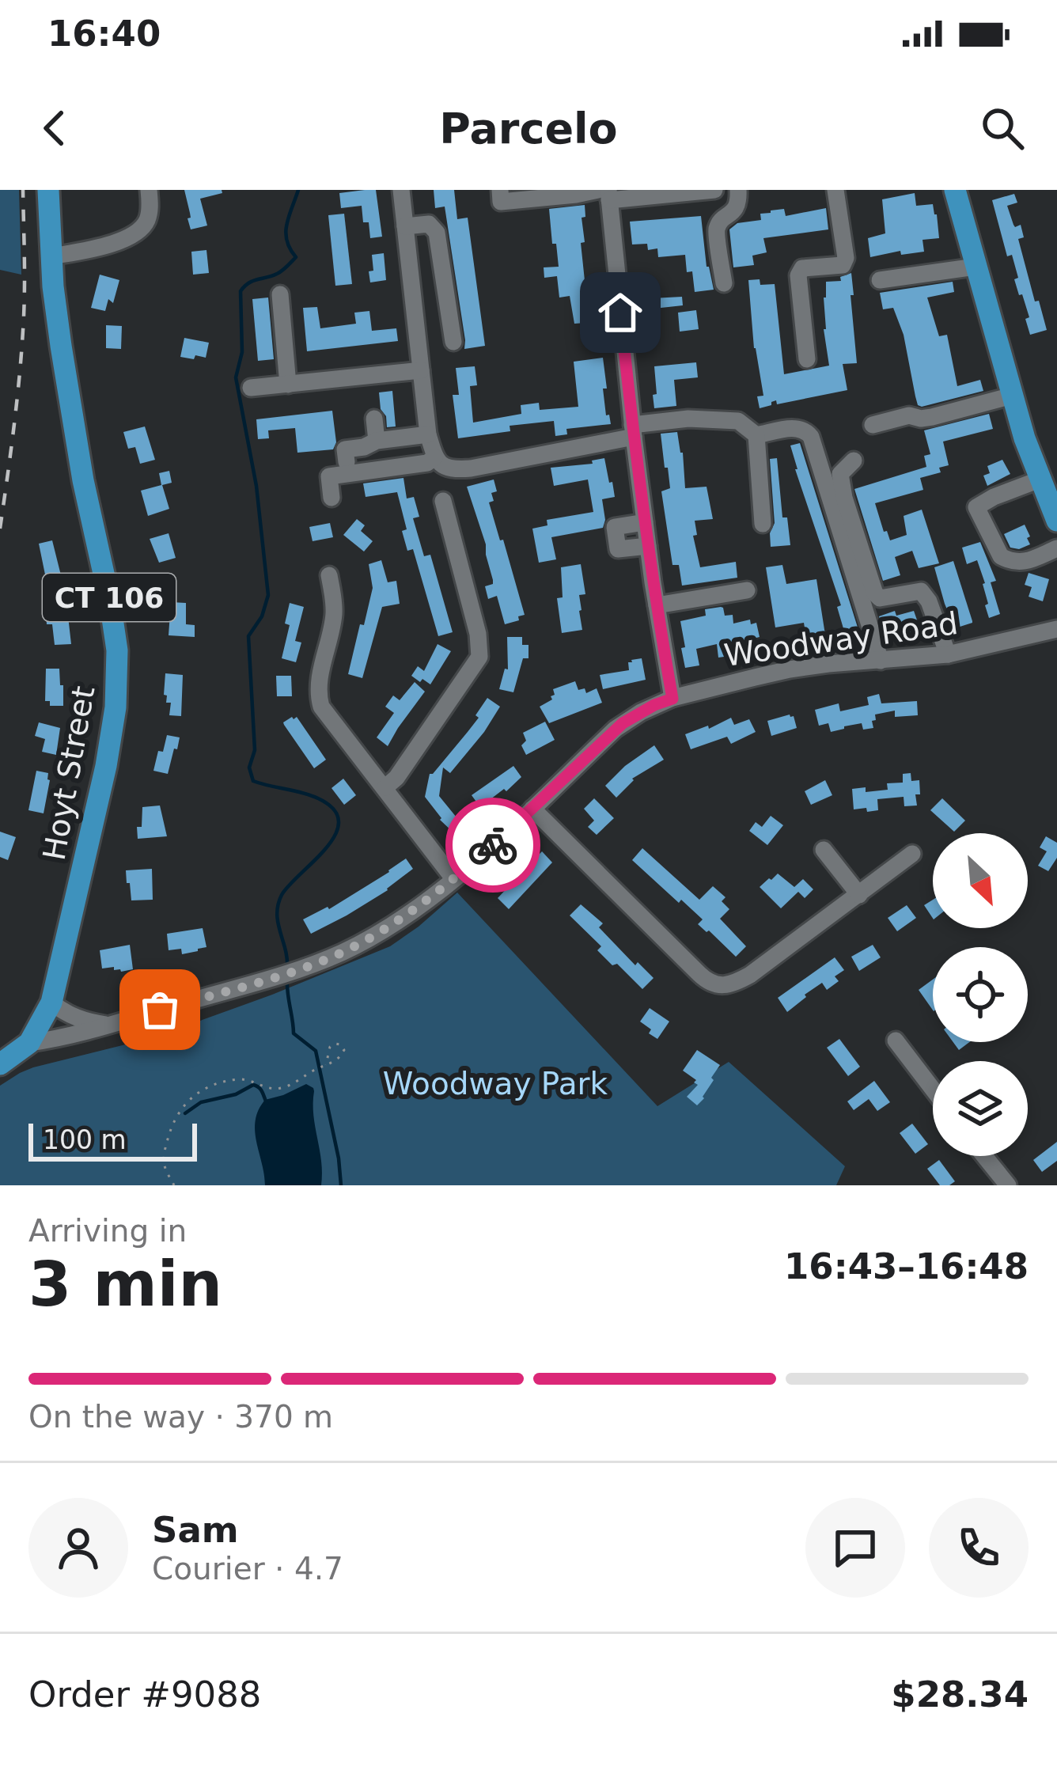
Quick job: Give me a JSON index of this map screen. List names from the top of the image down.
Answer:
{
  "streets": {
    "main road": ["CT 106", "Hoyt Street"],
    "street": ["Woodway Road"]
  },
  "crossings": [
    ["Woodway Road", "Hoyt Street"]
  ],
  "parks": ["Woodway Park"],
  "scale_bar": "100 m",
  "north": "bottom right",
  "page": {
    "status": "16:40",
    "header": "Parcelo",
    "scale": "100 m",
    "heading": ["3 min", "Arriving in", "16:43–16:48"],
    "panel": [
      "Sam",
      "Courier · 4.7",
      "Order #9088",
      "$28.34"
    ],
    "bar": "On the way · 370 m"
  }
}
